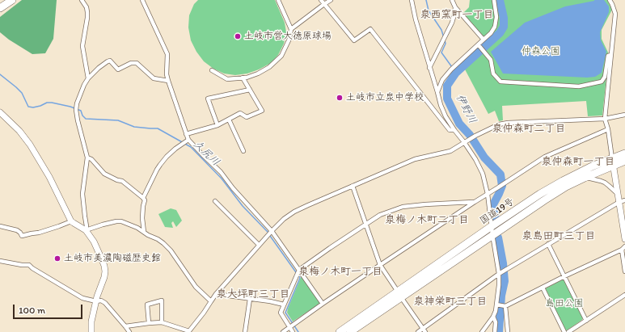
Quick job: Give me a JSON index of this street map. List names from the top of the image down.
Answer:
{
  "streets": {
    "highway": ["国道19号"]
  },
  "districts": [
    "泉西窯町一丁目",
    "泉仲森町二丁目",
    "泉仲森町一丁目",
    "泉梅ノ木町二丁目",
    "泉島田町三丁目",
    "泉梅ノ木町一丁目",
    "泉大坪町三丁目",
    "泉神栄町三丁目"
  ],
  "water": ["伊野川", "久尻川"],
  "parks": ["仲森公園", "島田公園"],
  "places": ["土岐市営大徳原球場", "土岐市立泉中学校", "土岐市美濃陶磁歴史館"],
  "scale_bar": "100 m"
}
